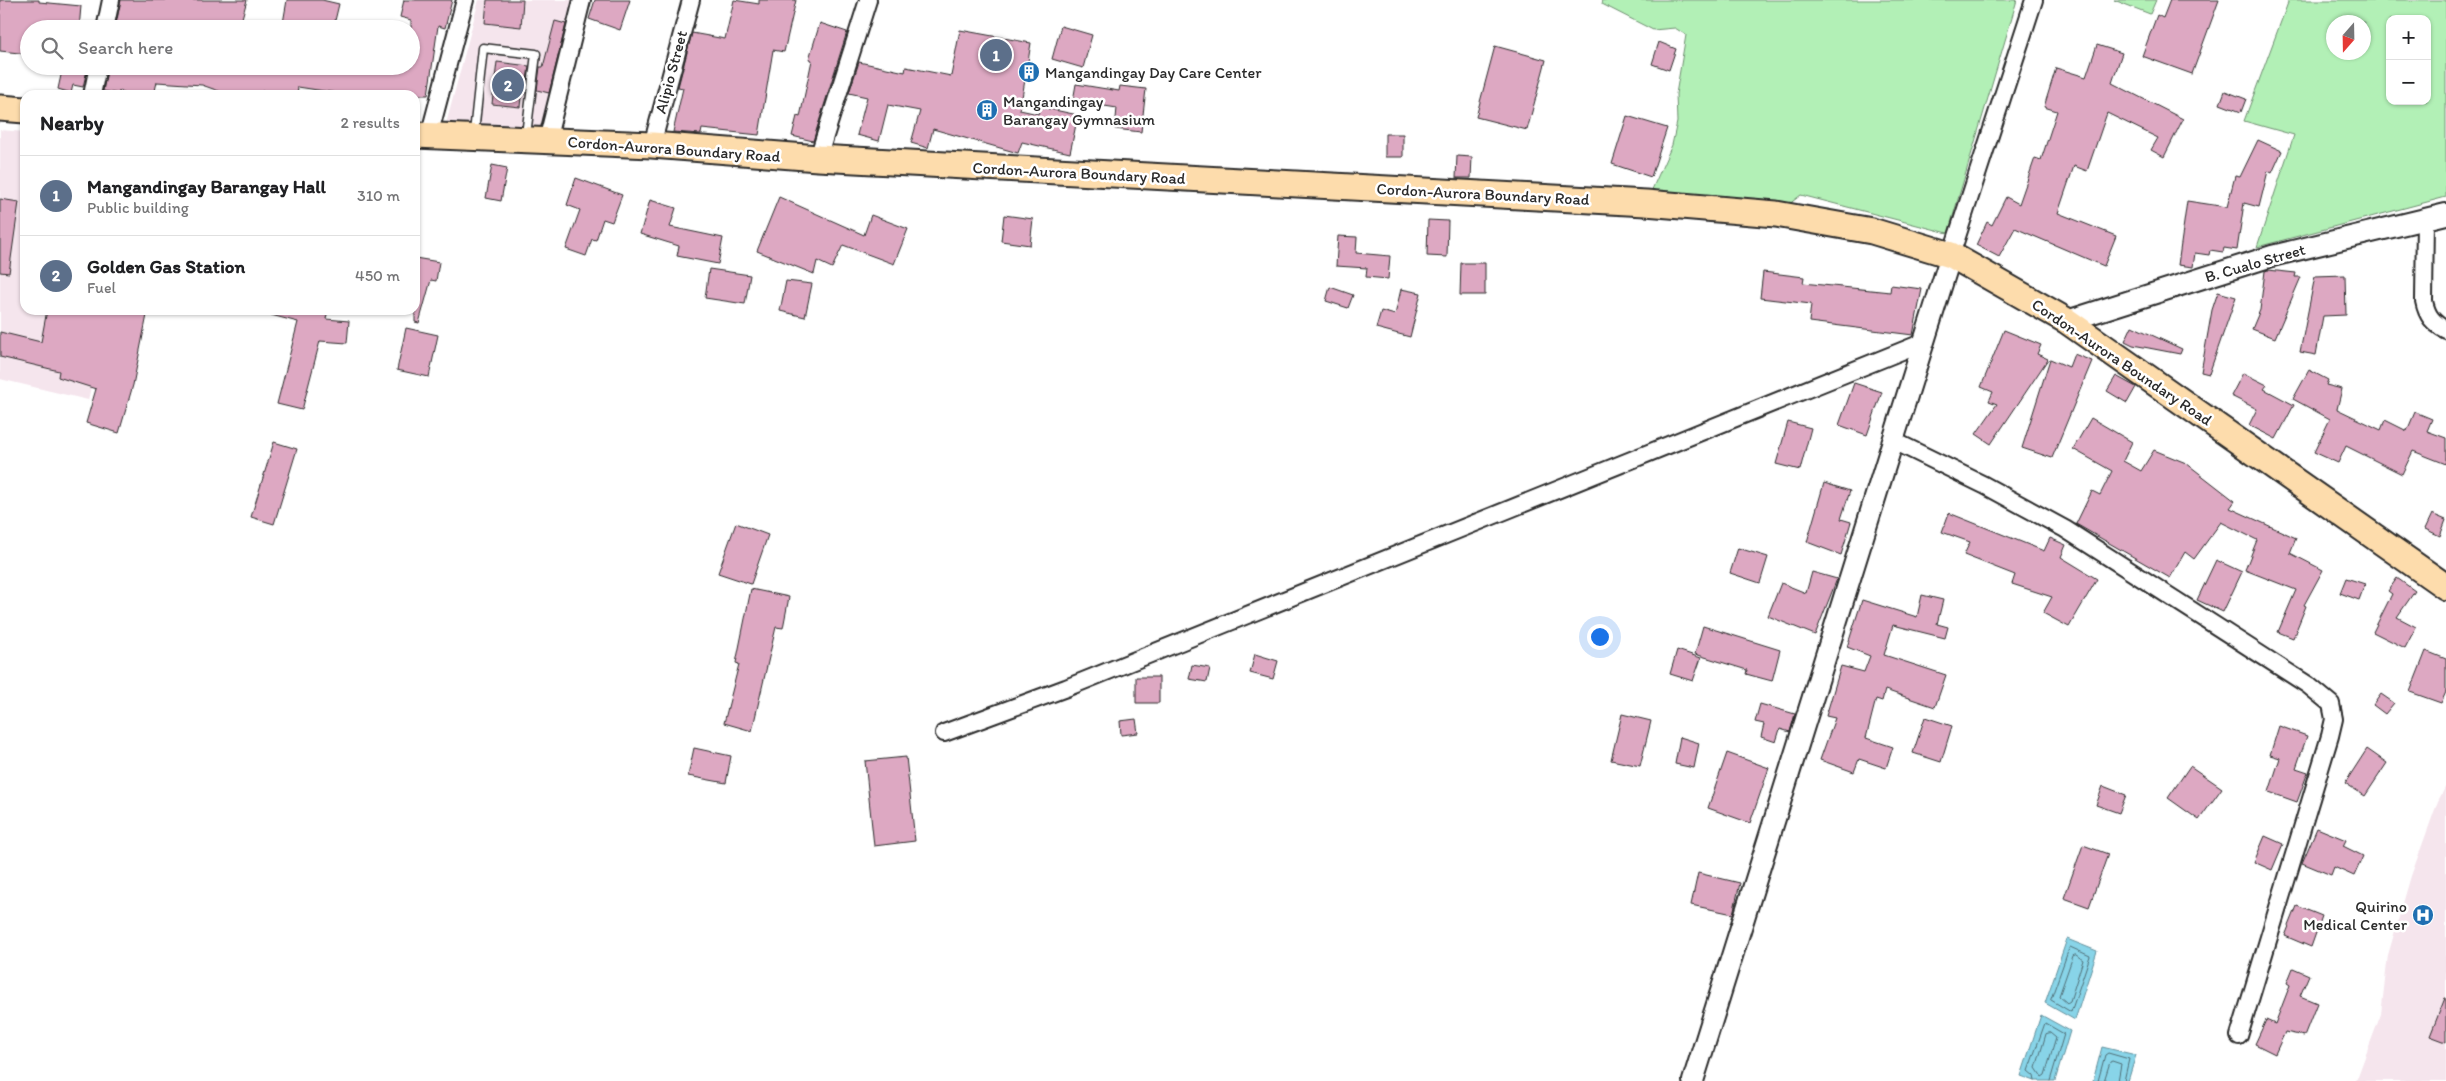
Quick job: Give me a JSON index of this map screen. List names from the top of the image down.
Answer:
{
  "streets": {
    "main road": ["Cordon-Aurora Boundary Road"],
    "street": ["Alipio Street", "B. Cualo Street"]
  },
  "crossings": [
    ["Alipio Street", "Cordon-Aurora Boundary Road"],
    ["Cordon-Aurora Boundary Road", "B. Cualo Street"]
  ],
  "places": {
    "building": ["Mangandingay Day Care Center", "Mangandingay Barangay Gymnasium"],
    "hospital": ["Quirino Medical Center"]
  },
  "north": "bottom",
  "page": {
    "map_buttons": ["+", "−"],
    "search": "Search here",
    "pins": ["1", "2"],
    "heading": ["Nearby", "2 results"],
    "list": [
      {
        "mark": "1",
        "name": "Mangandingay Barangay Hall",
        "note": "Public building",
        "value": "310 m"
      },
      {
        "mark": "2",
        "name": "Golden Gas Station",
        "note": "Fuel",
        "value": "450 m"
      }
    ]
  }
}
